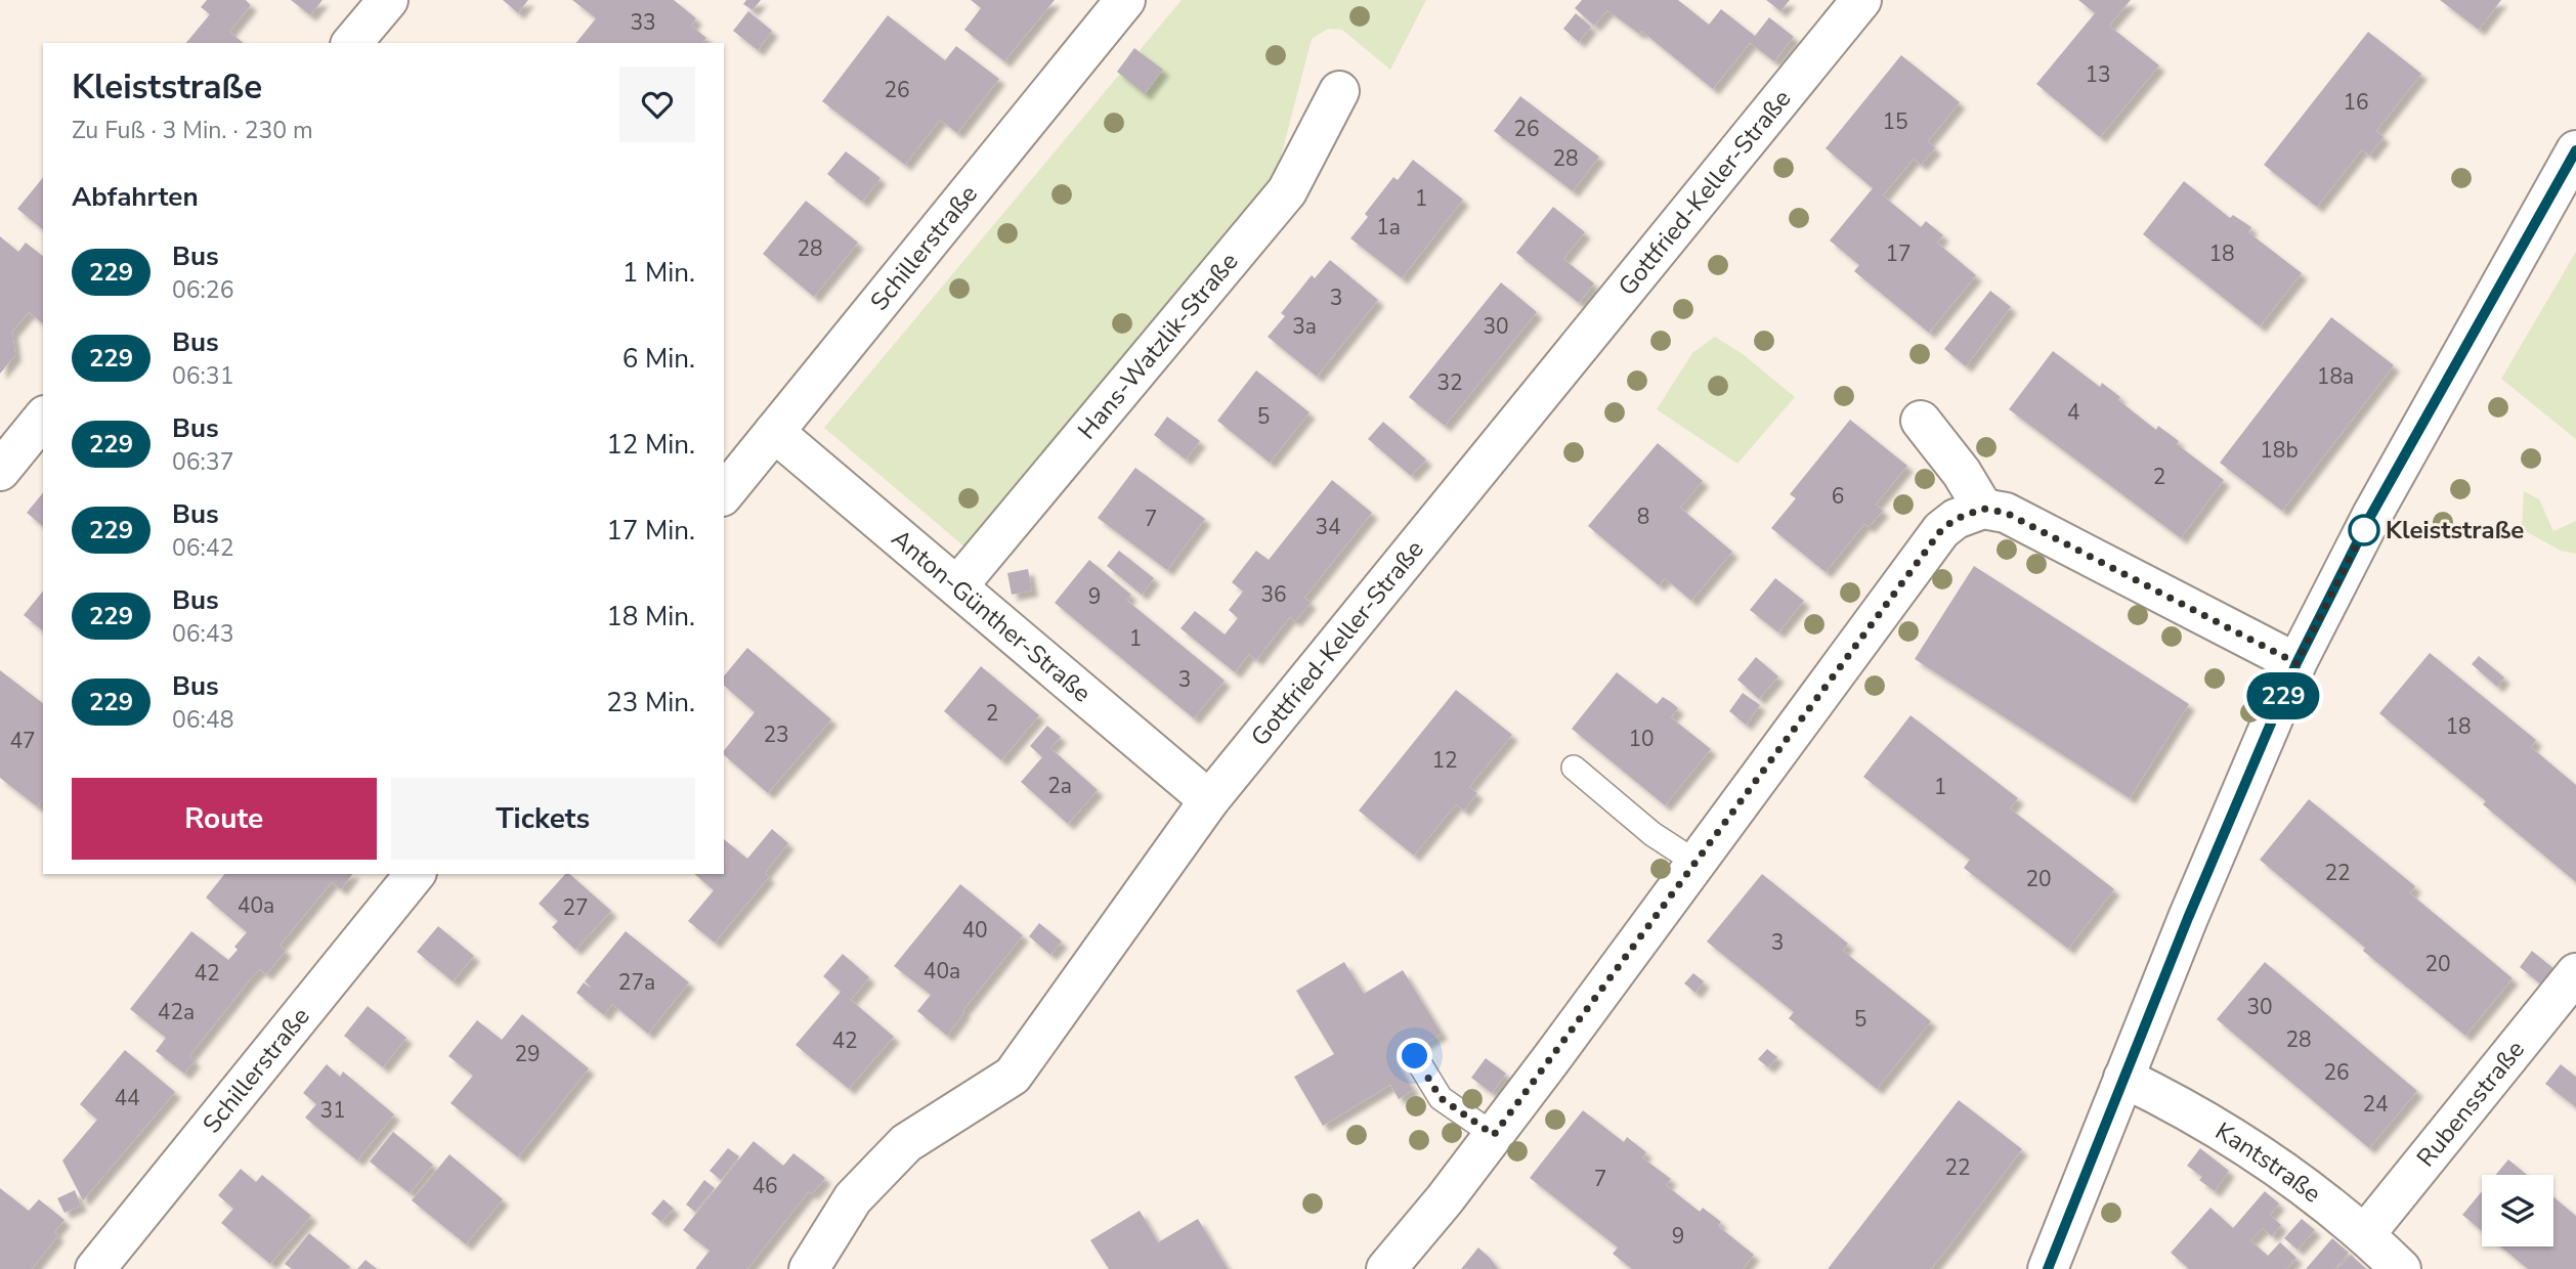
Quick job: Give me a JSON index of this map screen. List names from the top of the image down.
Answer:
{
  "streets": {
    "street": [
      "Gottfried-Keller-Straße",
      "Schillerstraße",
      "Hans-Watzlik-Straße",
      "Anton-Günther-Straße",
      "Rubensstraße",
      "Kantstraße"
    ]
  },
  "crossings": [
    ["Gottfried-Keller-Straße", "Anton-Günther-Straße"],
    ["Schillerstraße", "Anton-Günther-Straße"],
    ["Hans-Watzlik-Straße", "Anton-Günther-Straße"],
    ["Rubensstraße", "Kantstraße"]
  ],
  "places": ["Kleiststraße"],
  "lines": ["bus line 229"],
  "house_numbers": [
    "33",
    "13",
    "26",
    "16",
    "15",
    "26",
    "28",
    "1",
    "1a",
    "28",
    "17",
    "18",
    "3",
    "3a",
    "30",
    "18a",
    "32",
    "4",
    "5",
    "18b",
    "2",
    "6",
    "8",
    "7",
    "34",
    "36",
    "9",
    "1",
    "3",
    "2",
    "18",
    "23",
    "10",
    "47",
    "12",
    "2a",
    "1",
    "22",
    "20",
    "40a",
    "27",
    "40",
    "3",
    "20",
    "40a",
    "42",
    "27a",
    "30",
    "42a",
    "5",
    "28",
    "42",
    "29",
    "26",
    "44",
    "24",
    "31",
    "22",
    "7",
    "46",
    "9"
  ],
  "page": {
    "on_map": "229",
    "heading": [
      ["Kleiststraße", "Zu Fuß · 3 Min. · 230 m"],
      "Abfahrten"
    ],
    "list": [
      {
        "mark": "229",
        "name": "Bus",
        "note": "06:26",
        "value": "1 Min."
      },
      {
        "mark": "229",
        "name": "Bus",
        "note": "06:31",
        "value": "6 Min."
      },
      {
        "mark": "229",
        "name": "Bus",
        "note": "06:37",
        "value": "12 Min."
      },
      {
        "mark": "229",
        "name": "Bus",
        "note": "06:42",
        "value": "17 Min."
      },
      {
        "mark": "229",
        "name": "Bus",
        "note": "06:43",
        "value": "18 Min."
      },
      {
        "mark": "229",
        "name": "Bus",
        "note": "06:48",
        "value": "23 Min."
      }
    ],
    "buttons": ["Route", "Tickets"]
  }
}
